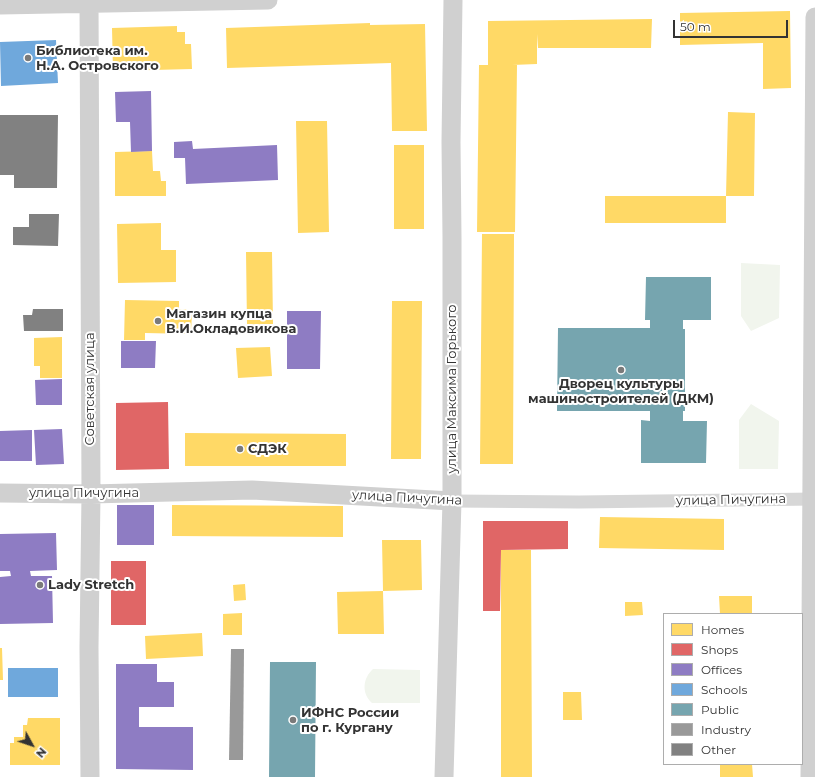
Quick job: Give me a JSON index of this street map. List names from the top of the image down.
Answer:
{
  "streets": {
    "street": ["Советская улица", "улица Максима Горького", "улица Пичугина"]
  },
  "crossings": [
    ["Советская улица", "улица Пичугина"],
    ["улица Максима Горького", "улица Пичугина"]
  ],
  "places": [
    "Библиотека им. Н.А. Островского",
    "Магазин купца В.И.Окладовикова",
    "Дворец культуры машиностроителей (ДКМ)",
    "СДЭК",
    "Lady Stretch",
    "ИФНС России по г. Кургану"
  ],
  "legend": [
    "Homes",
    "Shops",
    "Offices",
    "Schools",
    "Public",
    "Industry",
    "Other"
  ],
  "scale_bar": "50 m",
  "north": "bottom right"
}
